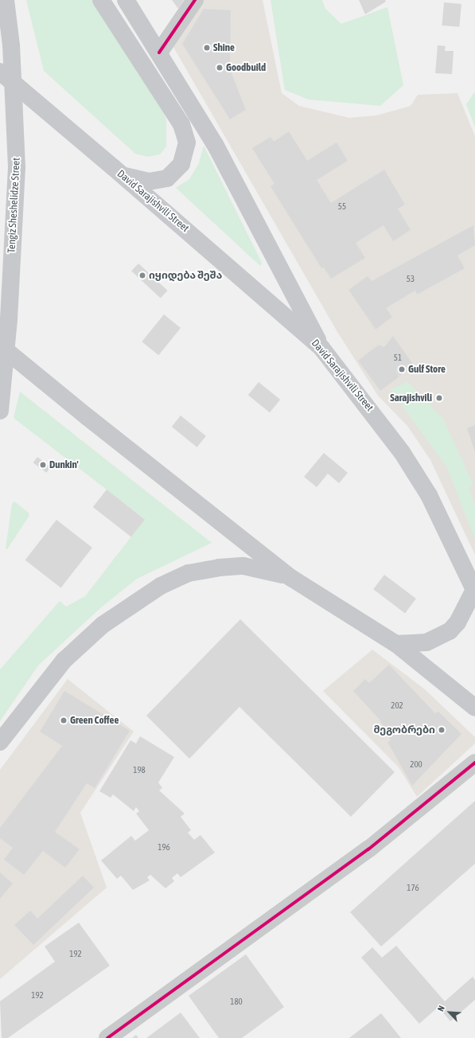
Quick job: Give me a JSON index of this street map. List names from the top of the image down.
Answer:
{
  "streets": {
    "main road": ["David Sarajishvili Street", "Tengiz Sheshelidze Street"]
  },
  "places": [
    "Shine",
    "Goodbuild",
    "იყიდება შეშა",
    "Gulf Store",
    "Sarajishvili",
    "Dunkin'",
    "Green Coffee",
    "მეგობრები"
  ],
  "house_numbers": [
    "55",
    "53",
    "51",
    "202",
    "200",
    "198",
    "196",
    "176",
    "192",
    "192",
    "180"
  ],
  "north": "top left"
}
